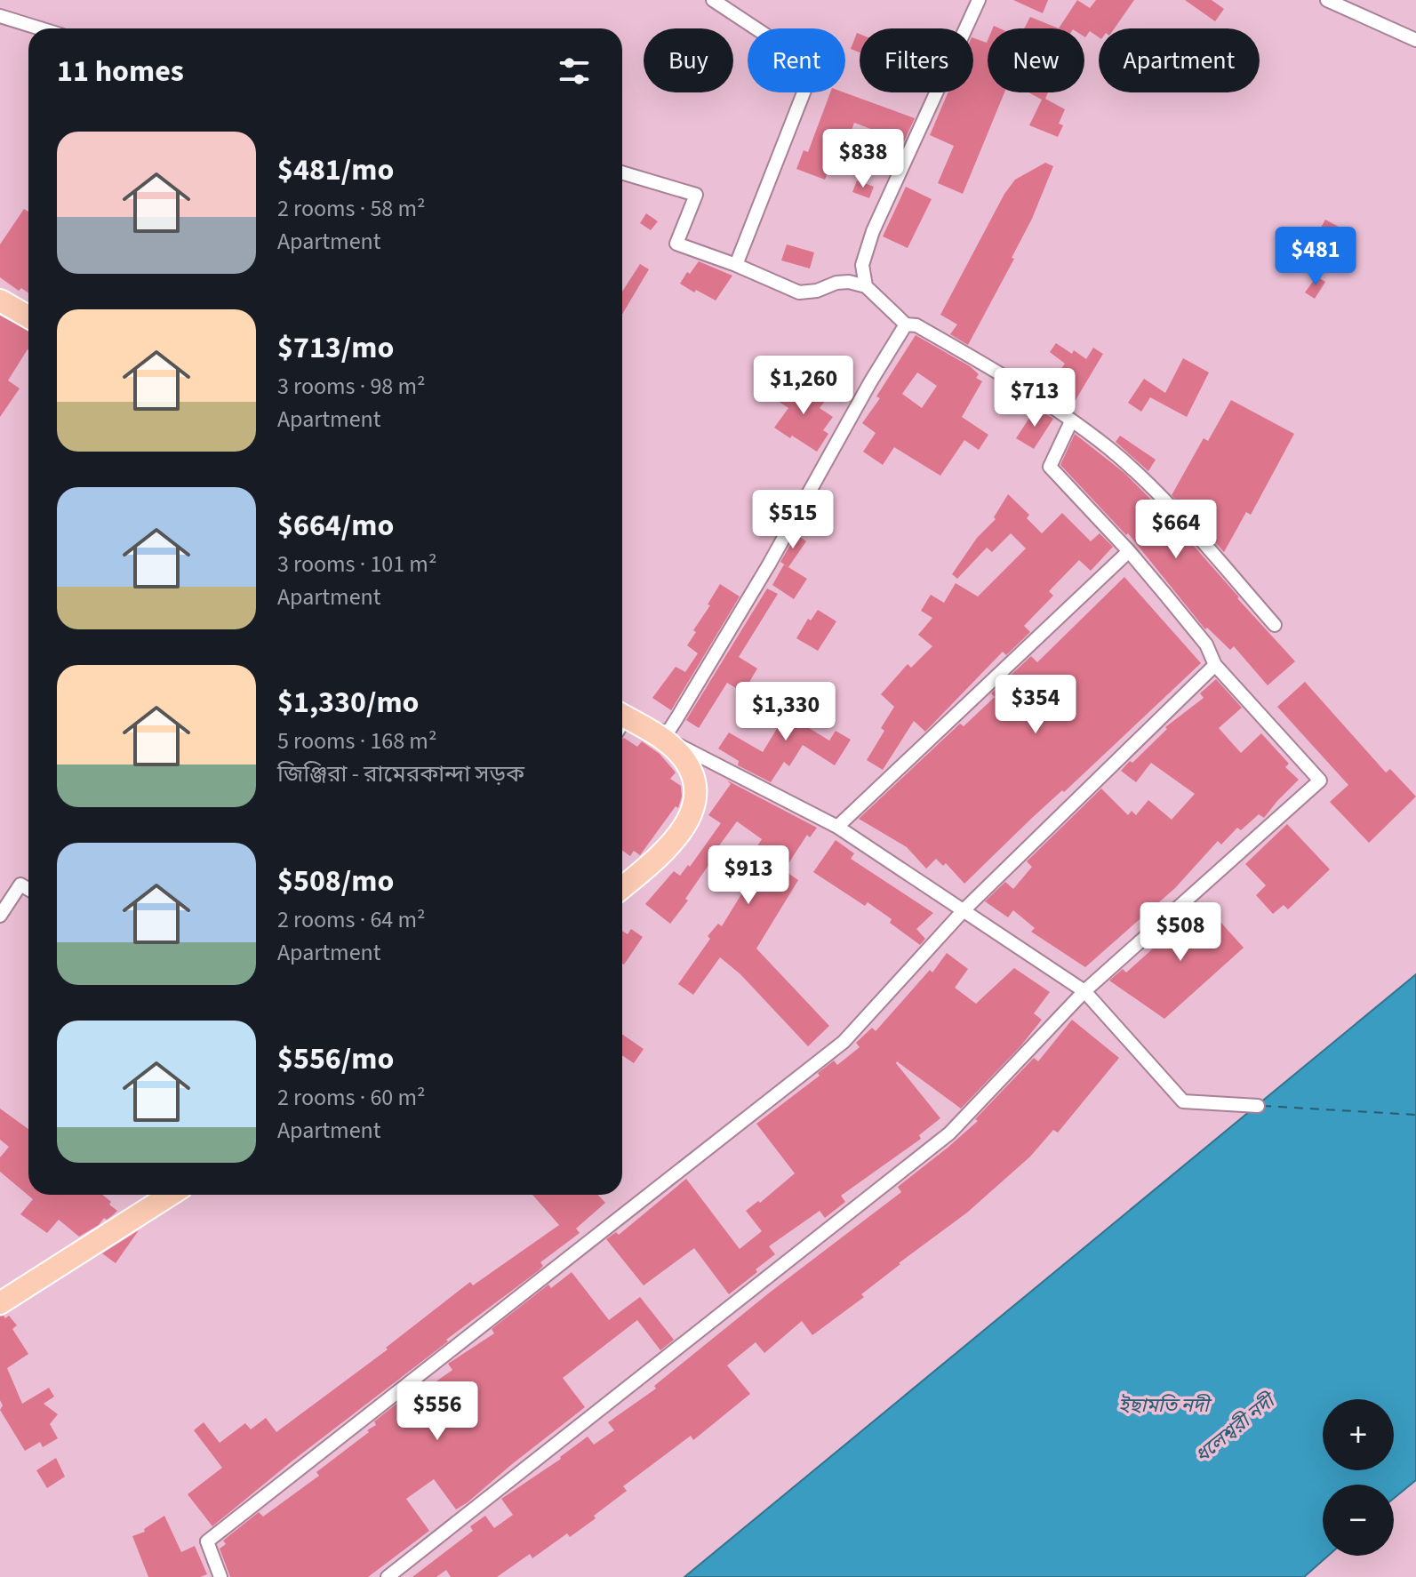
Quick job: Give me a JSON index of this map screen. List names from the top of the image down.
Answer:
{
  "water": ["ইছামতি নদী", "ধলেশ্বরী নদী"],
  "page": {
    "chip": [
      "Buy",
      "Rent",
      "Filters",
      "New",
      "Apartment"
    ],
    "heading": "11 homes",
    "list": [
      {
        "name": "$481/mo",
        "note": "2 rooms · 58 m² · Apartment"
      },
      {
        "name": "$713/mo",
        "note": "3 rooms · 98 m² · Apartment"
      },
      {
        "name": "$664/mo",
        "note": "3 rooms · 101 m² · Apartment"
      },
      {
        "name": "$1,330/mo",
        "note": "5 rooms · 168 m² · জিঞ্জিরা - রামেরকান্দা সড়ক"
      },
      {
        "name": "$508/mo",
        "note": "2 rooms · 64 m² · Apartment"
      },
      {
        "name": "$556/mo",
        "note": "2 rooms · 60 m² · Apartment"
      }
    ],
    "price": [
      "$838",
      "$481",
      "$1,260",
      "$713",
      "$515",
      "$664",
      "$354",
      "$1,330",
      "$913",
      "$508",
      "$556"
    ],
    "map_buttons": ["+", "−"]
  }
}
